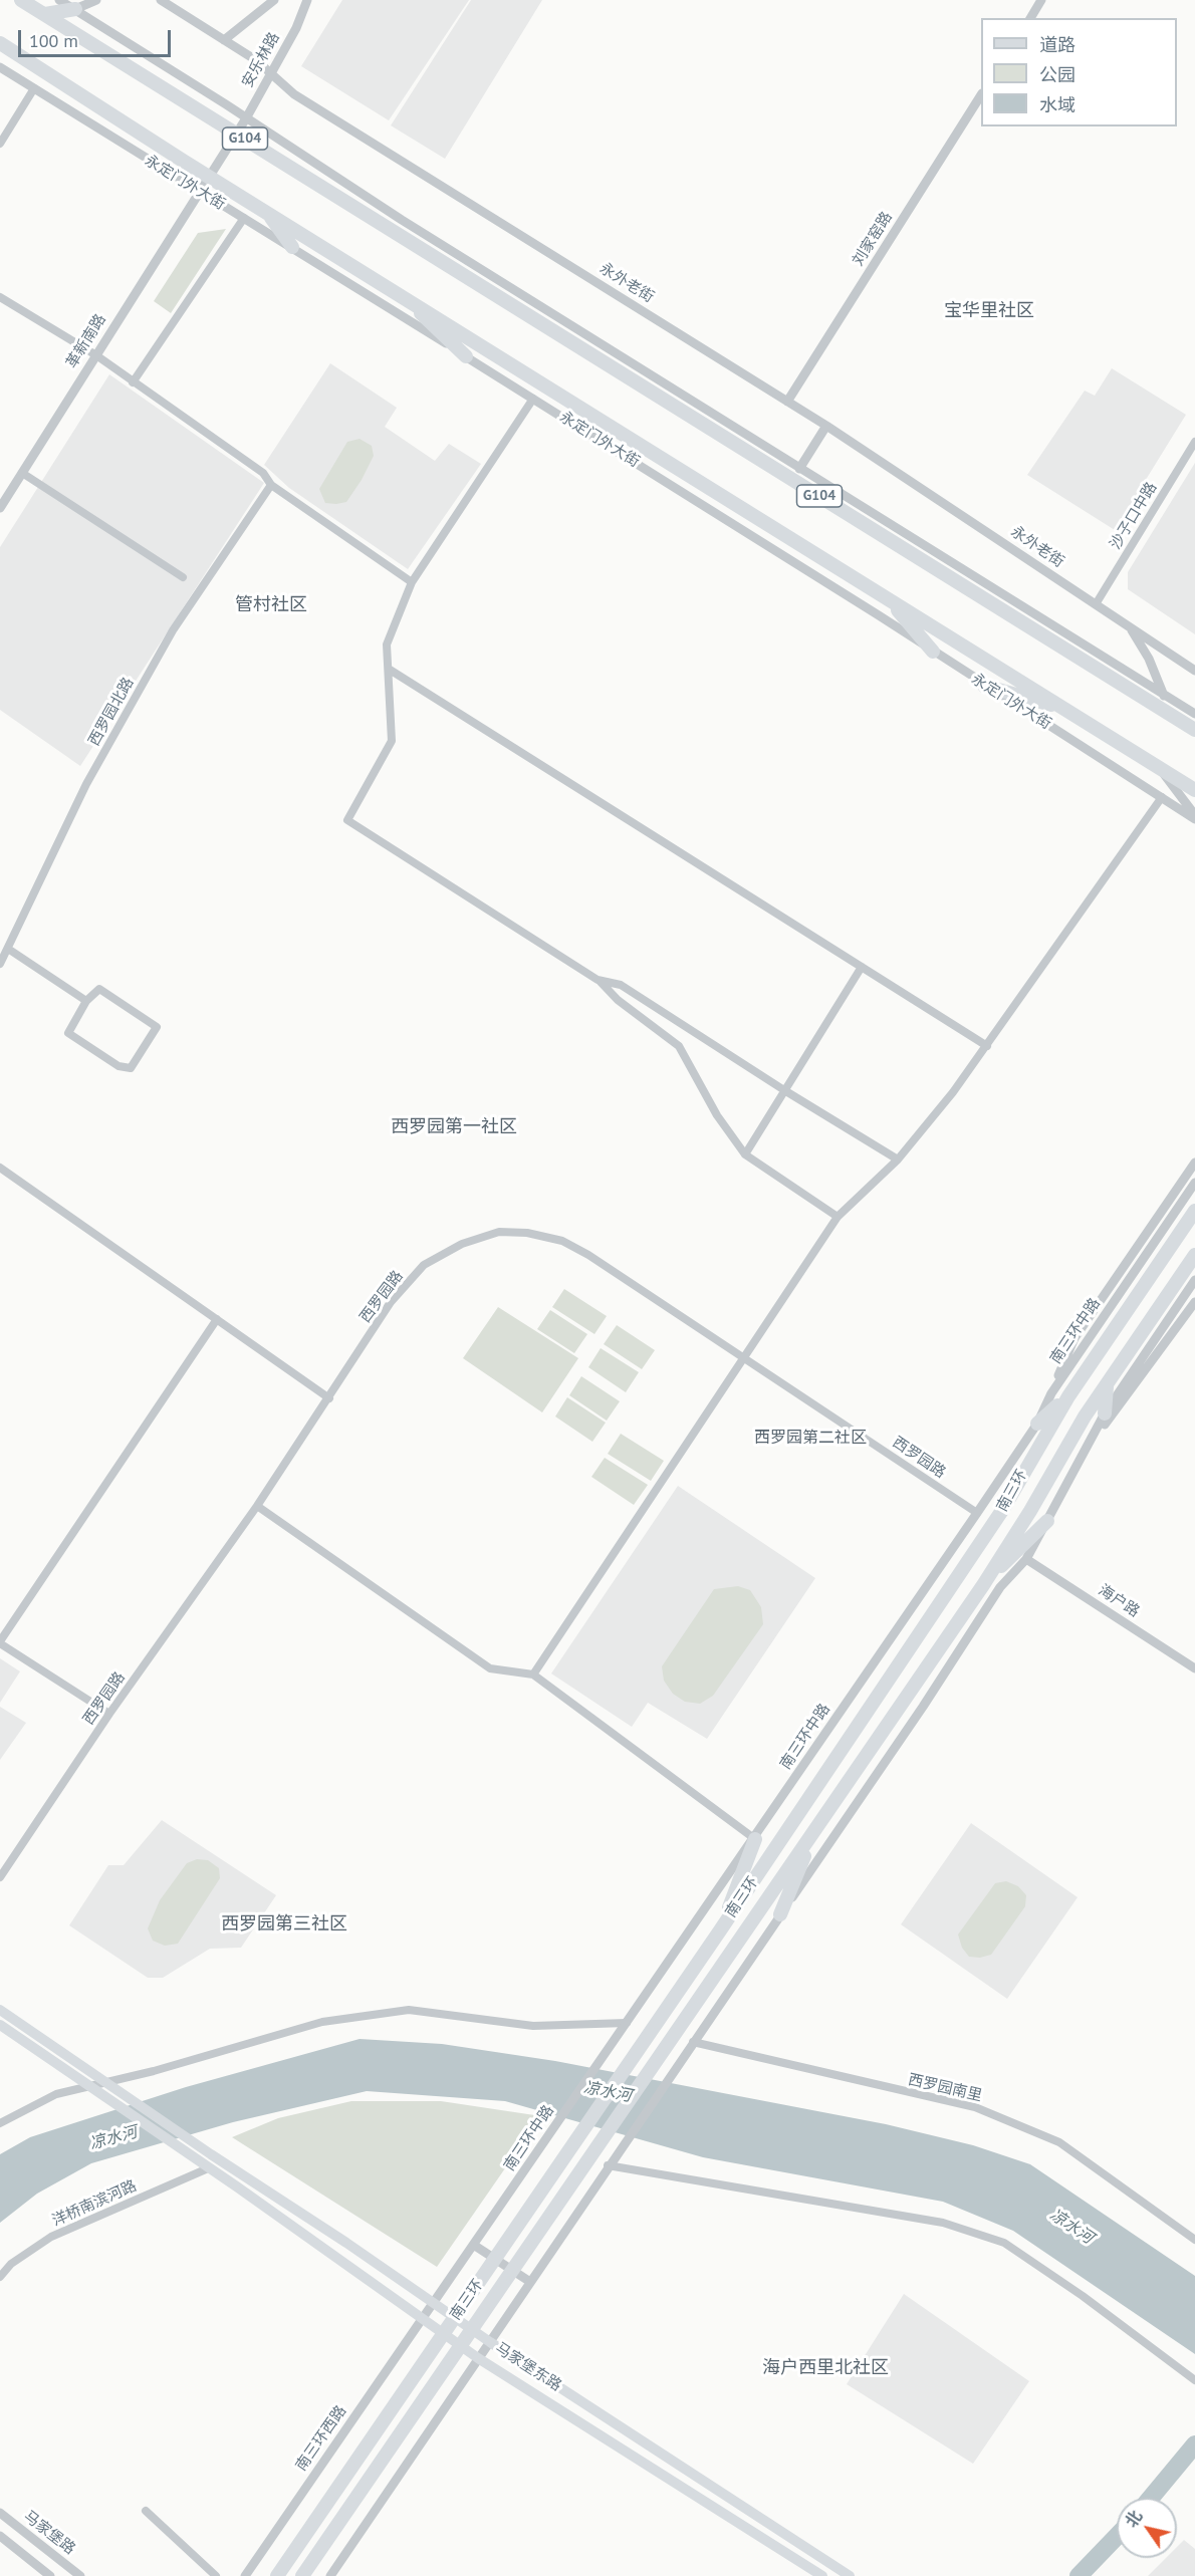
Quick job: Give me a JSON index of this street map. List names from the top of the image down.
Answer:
{
  "streets": {
    "highway": ["G104", "永定门外大街", "南三环"],
    "main road": ["马家堡东路"],
    "street": [
      "安乐林路",
      "刘家窑路",
      "永外老街",
      "革新南路",
      "沙子口中路",
      "西罗园北路",
      "西罗园路",
      "南三环中路",
      "海户路",
      "西罗园南里",
      "洋桥南滨河路",
      "南三环西路",
      "马家堡路"
    ]
  },
  "crossings": [
    ["安乐林路", "G104"],
    ["安乐林路", "永定门外大街"],
    ["安乐林路", "永外老街"],
    ["安乐林路", "革新南路"],
    ["永定门外大街", "革新南路"],
    ["刘家窑路", "永外老街"],
    ["永外老街", "沙子口中路"],
    ["西罗园路", "南三环中路"],
    ["南三环中路", "马家堡东路"],
    ["南三环中路", "南三环西路"],
    ["洋桥南滨河路", "马家堡东路"],
    ["马家堡东路", "南三环西路"]
  ],
  "districts": [
    "宝华里社区",
    "管村社区",
    "西罗园第一社区",
    "西罗园第二社区",
    "西罗园第三社区",
    "海户西里北社区"
  ],
  "water": ["凉水河"],
  "legend": ["道路", "公园", "水域"],
  "scale_bar": "100 m",
  "north": "top left"
}
